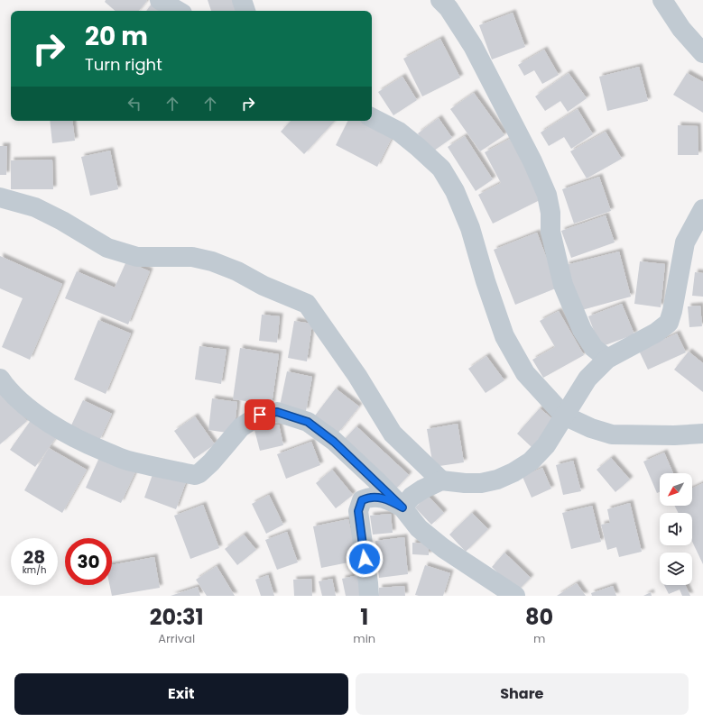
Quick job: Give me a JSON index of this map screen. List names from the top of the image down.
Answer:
{
  "north": "bottom left",
  "page": {
    "turn": ["20 m", "Turn right"],
    "speed": "28 km/h",
    "limit": "30",
    "eta": [
      "20:31",
      "Arrival",
      "1",
      "min",
      "80",
      "m"
    ],
    "buttons": ["Exit", "Share"]
  }
}
